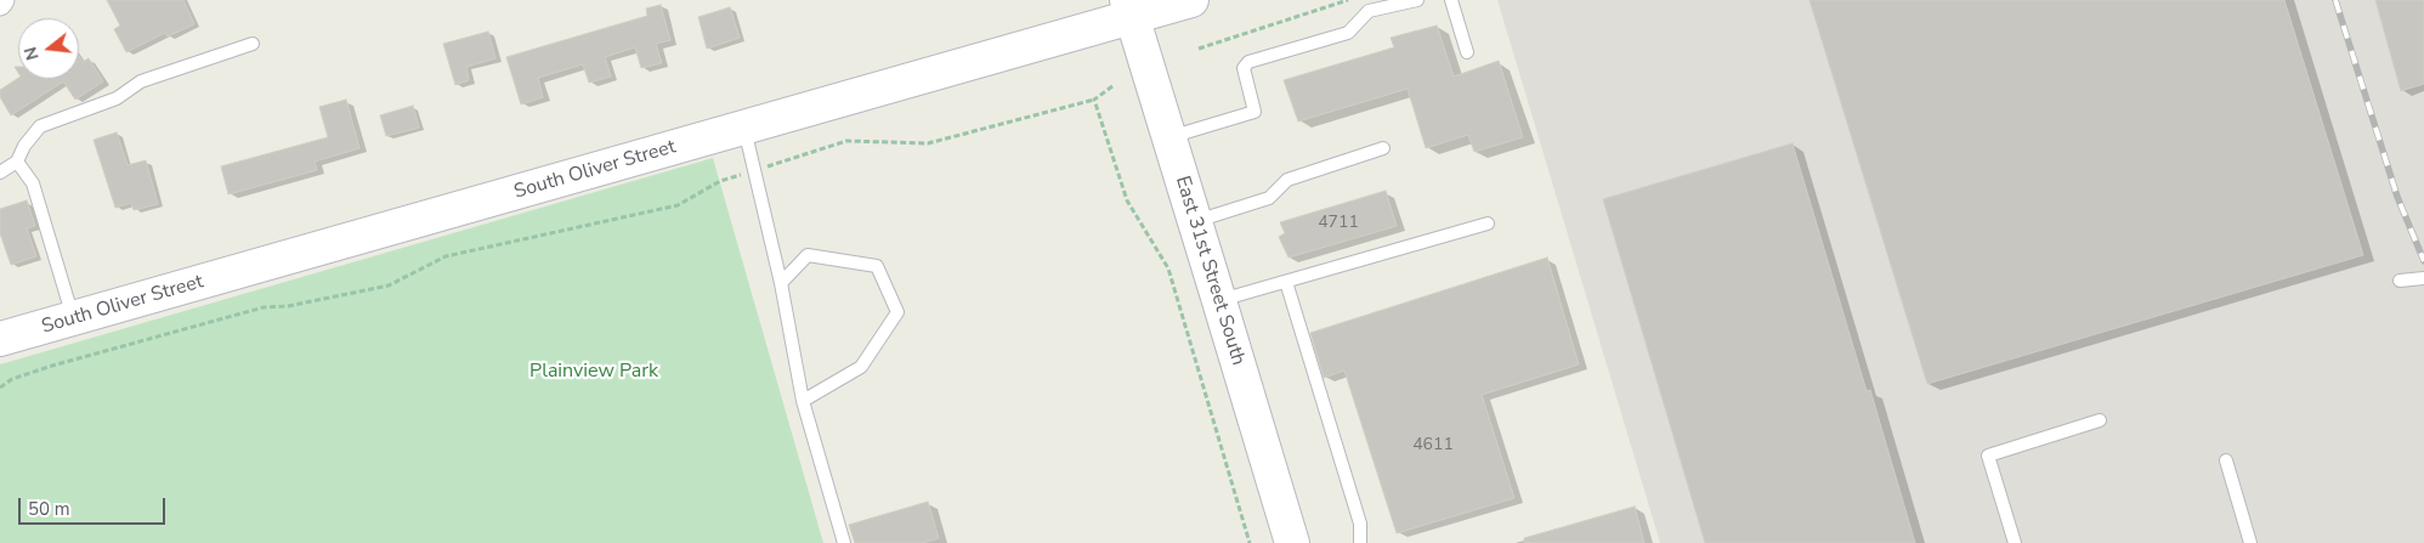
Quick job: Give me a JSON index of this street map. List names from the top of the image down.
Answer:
{
  "streets": {
    "main road": ["South Oliver Street", "East 31st Street South"]
  },
  "crossings": [
    ["South Oliver Street", "East 31st Street South"]
  ],
  "parks": ["Plainview Park"],
  "house_numbers": ["4711", "4611"],
  "scale_bar": "50 m",
  "north": "left"
}
